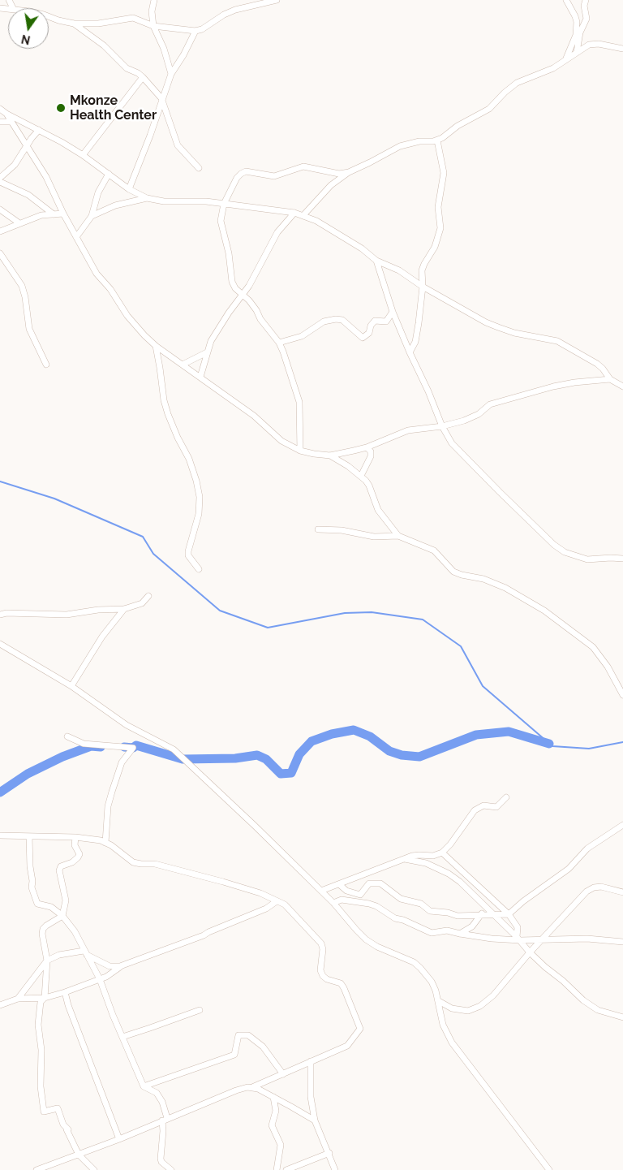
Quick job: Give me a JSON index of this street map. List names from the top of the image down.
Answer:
{
  "places": ["Mkonze Health Center"],
  "north": "bottom"
}
